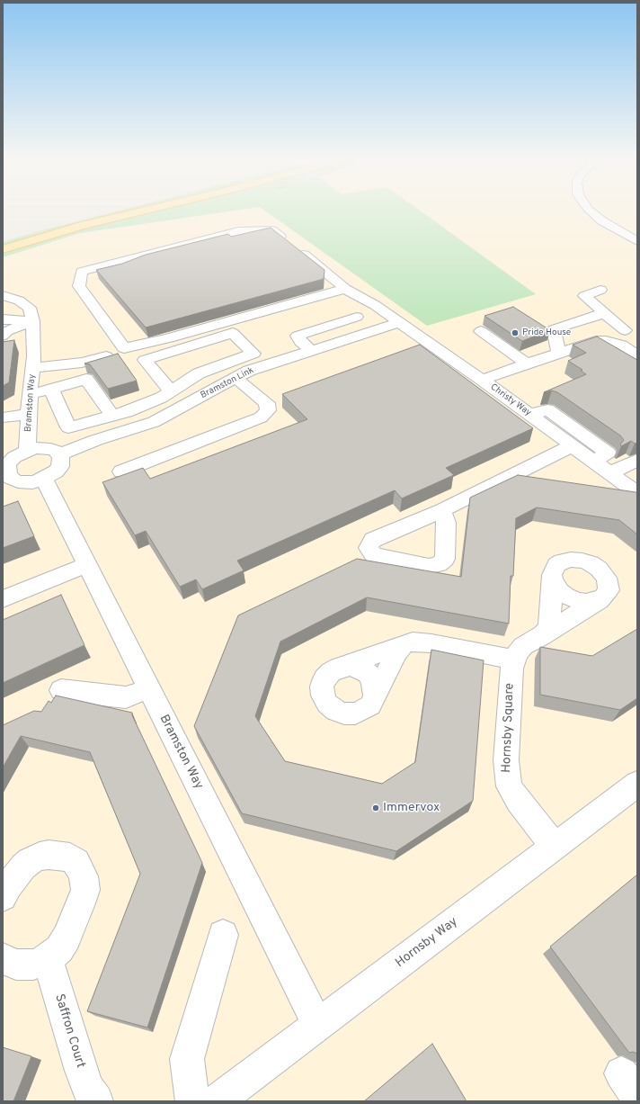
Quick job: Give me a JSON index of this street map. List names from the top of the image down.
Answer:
{
  "streets": {
    "street": [
      "Bramston Link",
      "Christy Way",
      "Bramston Way",
      "Hornsby Square",
      "Hornsby Way",
      "Saffron Court"
    ]
  },
  "crossings": [
    ["Bramston Link", "Christy Way"],
    ["Bramston Way", "Hornsby Way"],
    ["Hornsby Square", "Hornsby Way"]
  ],
  "places": ["Pride House", "Immervox"]
}
